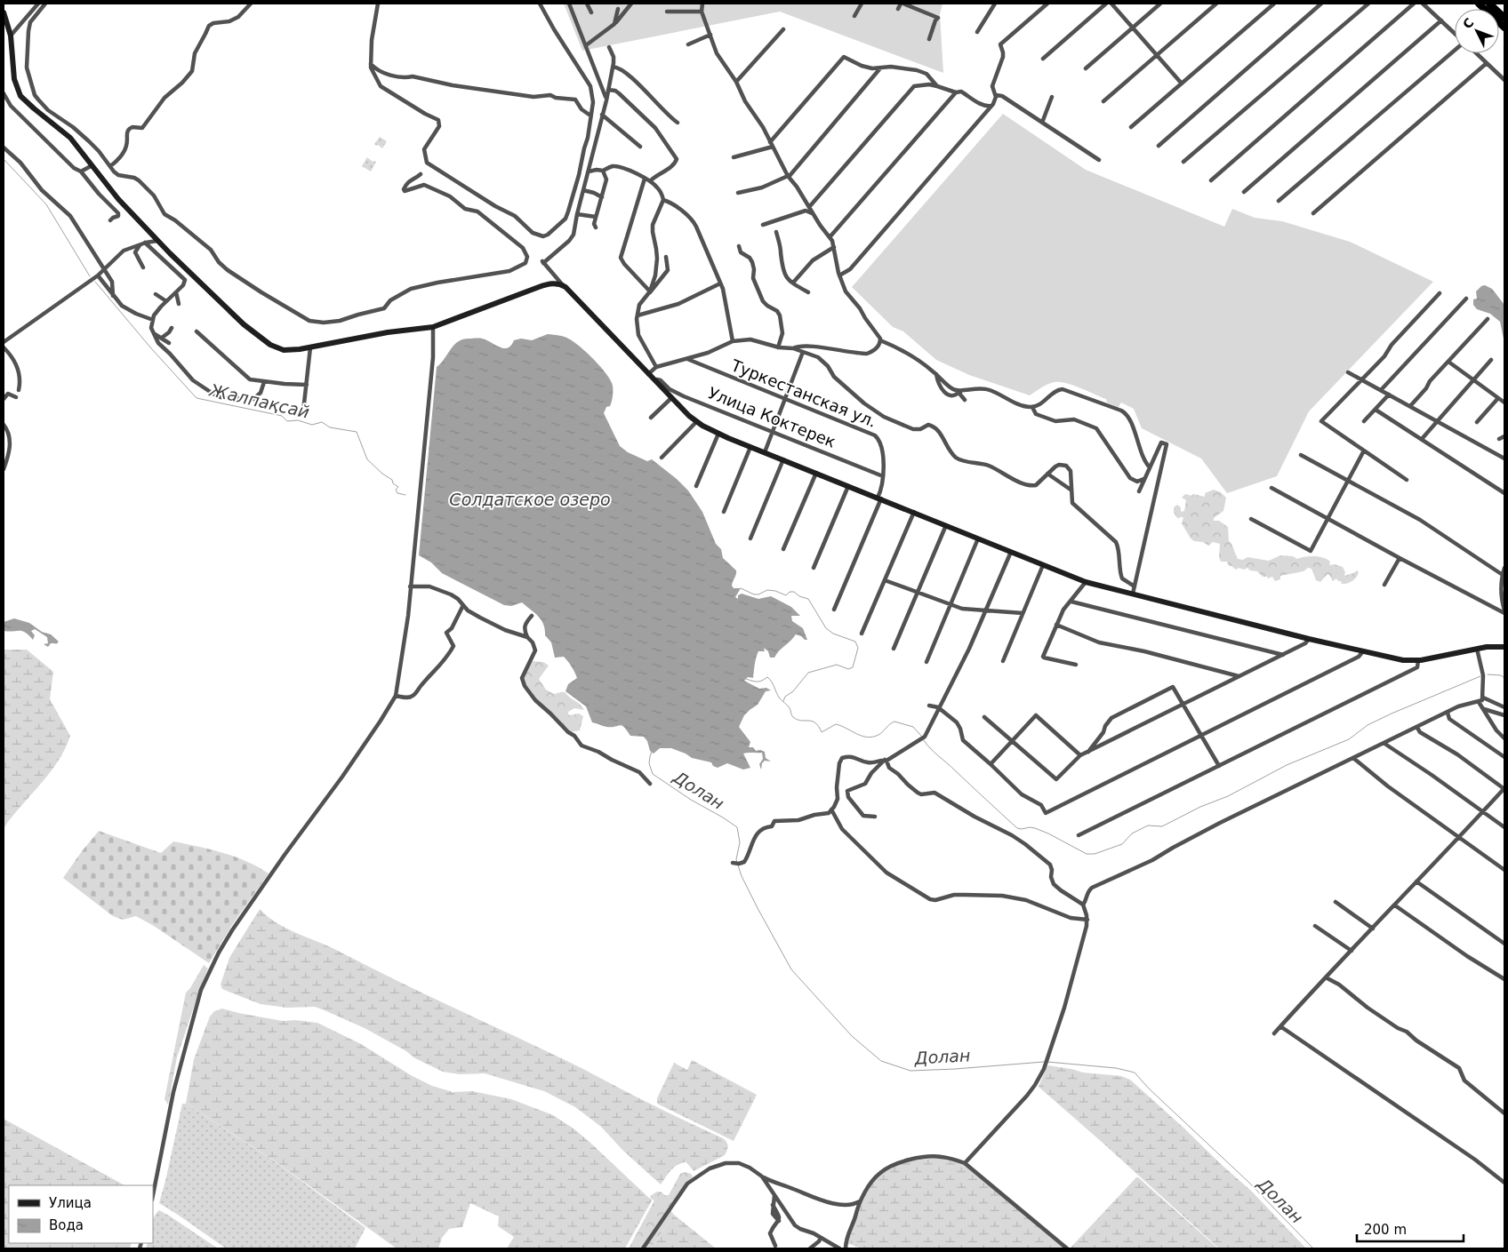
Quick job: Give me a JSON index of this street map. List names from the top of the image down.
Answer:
{
  "streets": {
    "street": ["Туркестанская ул.", "Улица Коктерек"]
  },
  "crossings": [
    ["Туркестанская ул.", "Улица Коктерек"]
  ],
  "water": ["Жалпақсай", "Солдатское озеро", "Долан"],
  "legend": ["Улица", "Вода"],
  "scale_bar": "200 m",
  "north": "top left"
}
